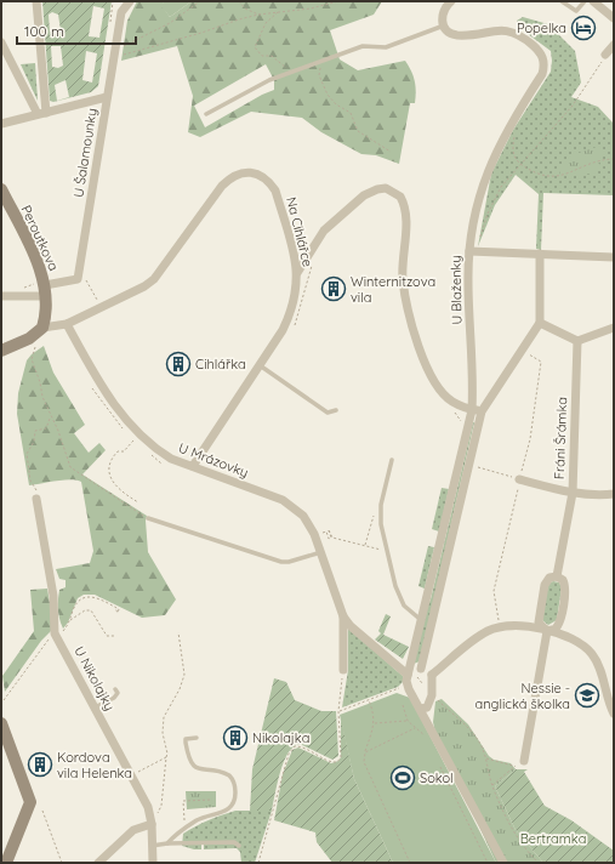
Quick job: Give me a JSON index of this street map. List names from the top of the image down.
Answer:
{
  "streets": {
    "street": [
      "U Šalamounky",
      "Na Cihlářce",
      "Peroutkova",
      "U Blaženky",
      "Fráni Šrámka",
      "U Mrázovky",
      "U Nikolajky"
    ]
  },
  "crossings": [
    ["U Šalamounky", "Peroutkova"],
    ["Na Cihlářce", "U Mrázovky"],
    ["U Blaženky", "U Mrázovky"]
  ],
  "parks": ["Bertramka"],
  "places": {
    "hotel": ["Popelka"],
    "building": [
      "Winternitzova vila",
      "Cihlářka",
      "Nikolajka",
      "Kordova vila Helenka"
    ],
    "school or university": ["Nessie - anglická školka"],
    "sports": ["Sokol"]
  },
  "scale_bar": "100 m"
}
